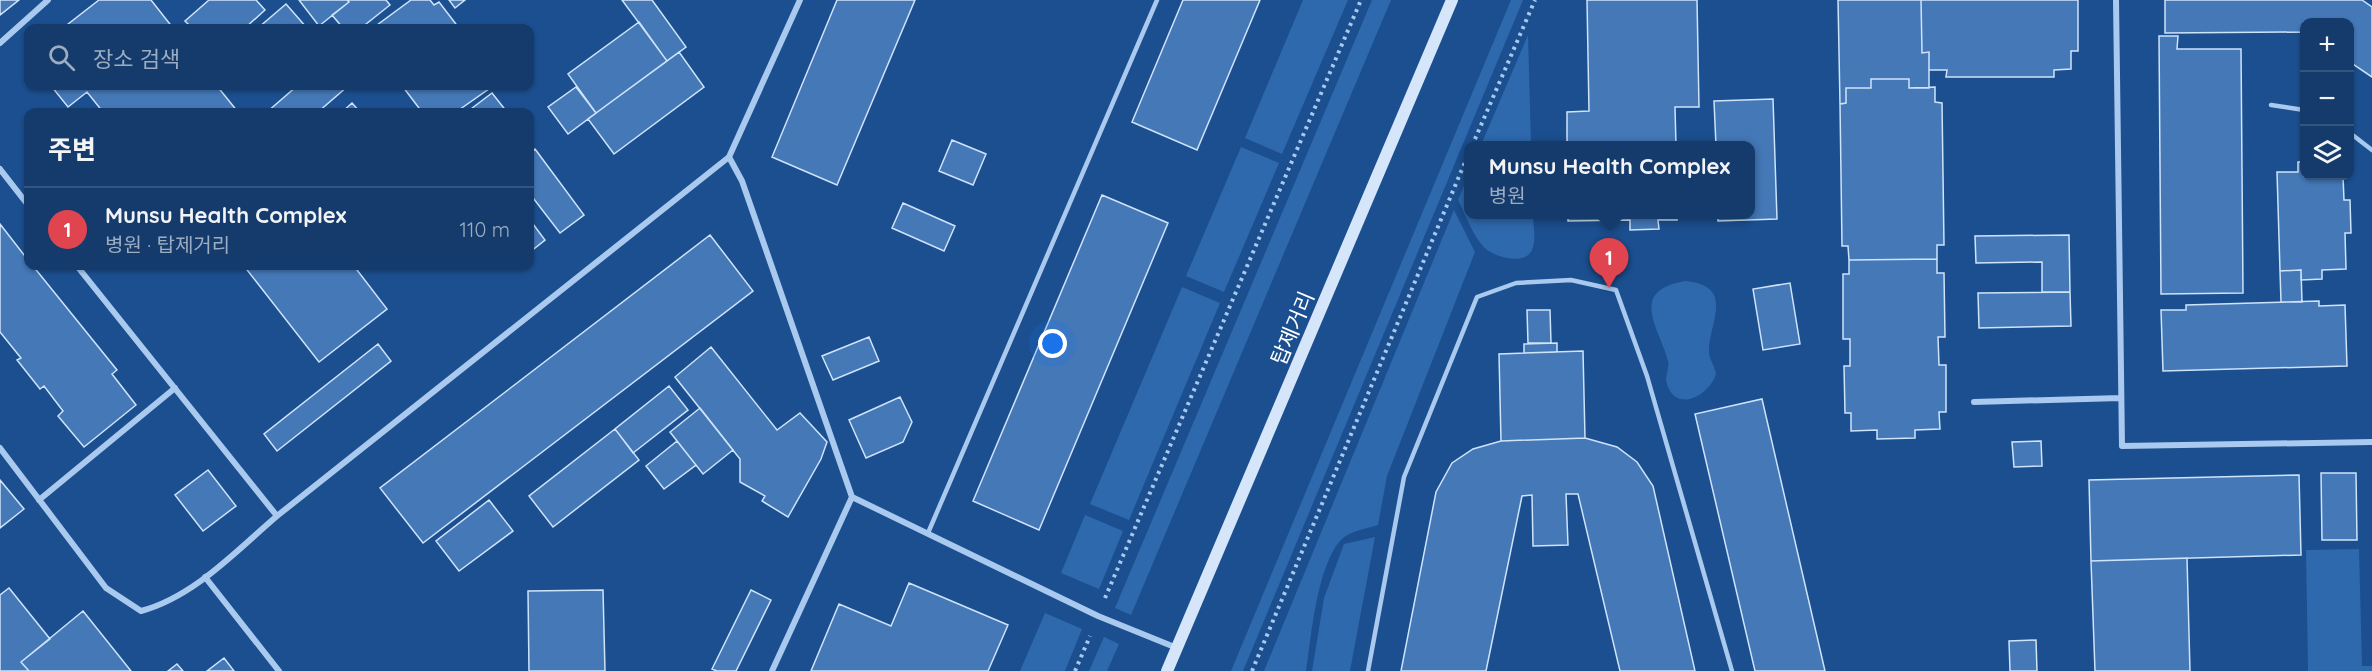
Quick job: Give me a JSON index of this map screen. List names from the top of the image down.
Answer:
{
  "streets": {
    "main road": ["탑제거리"]
  },
  "page": {
    "map_buttons": ["+", "−"],
    "search": "장소 검색",
    "heading": "주변",
    "popup": ["Munsu Health Complex", "병원"],
    "list": [
      {
        "mark": "1",
        "name": "Munsu Health Complex",
        "note": "병원 · 탑제거리",
        "value": "110 m"
      }
    ],
    "pins": "1"
  }
}
